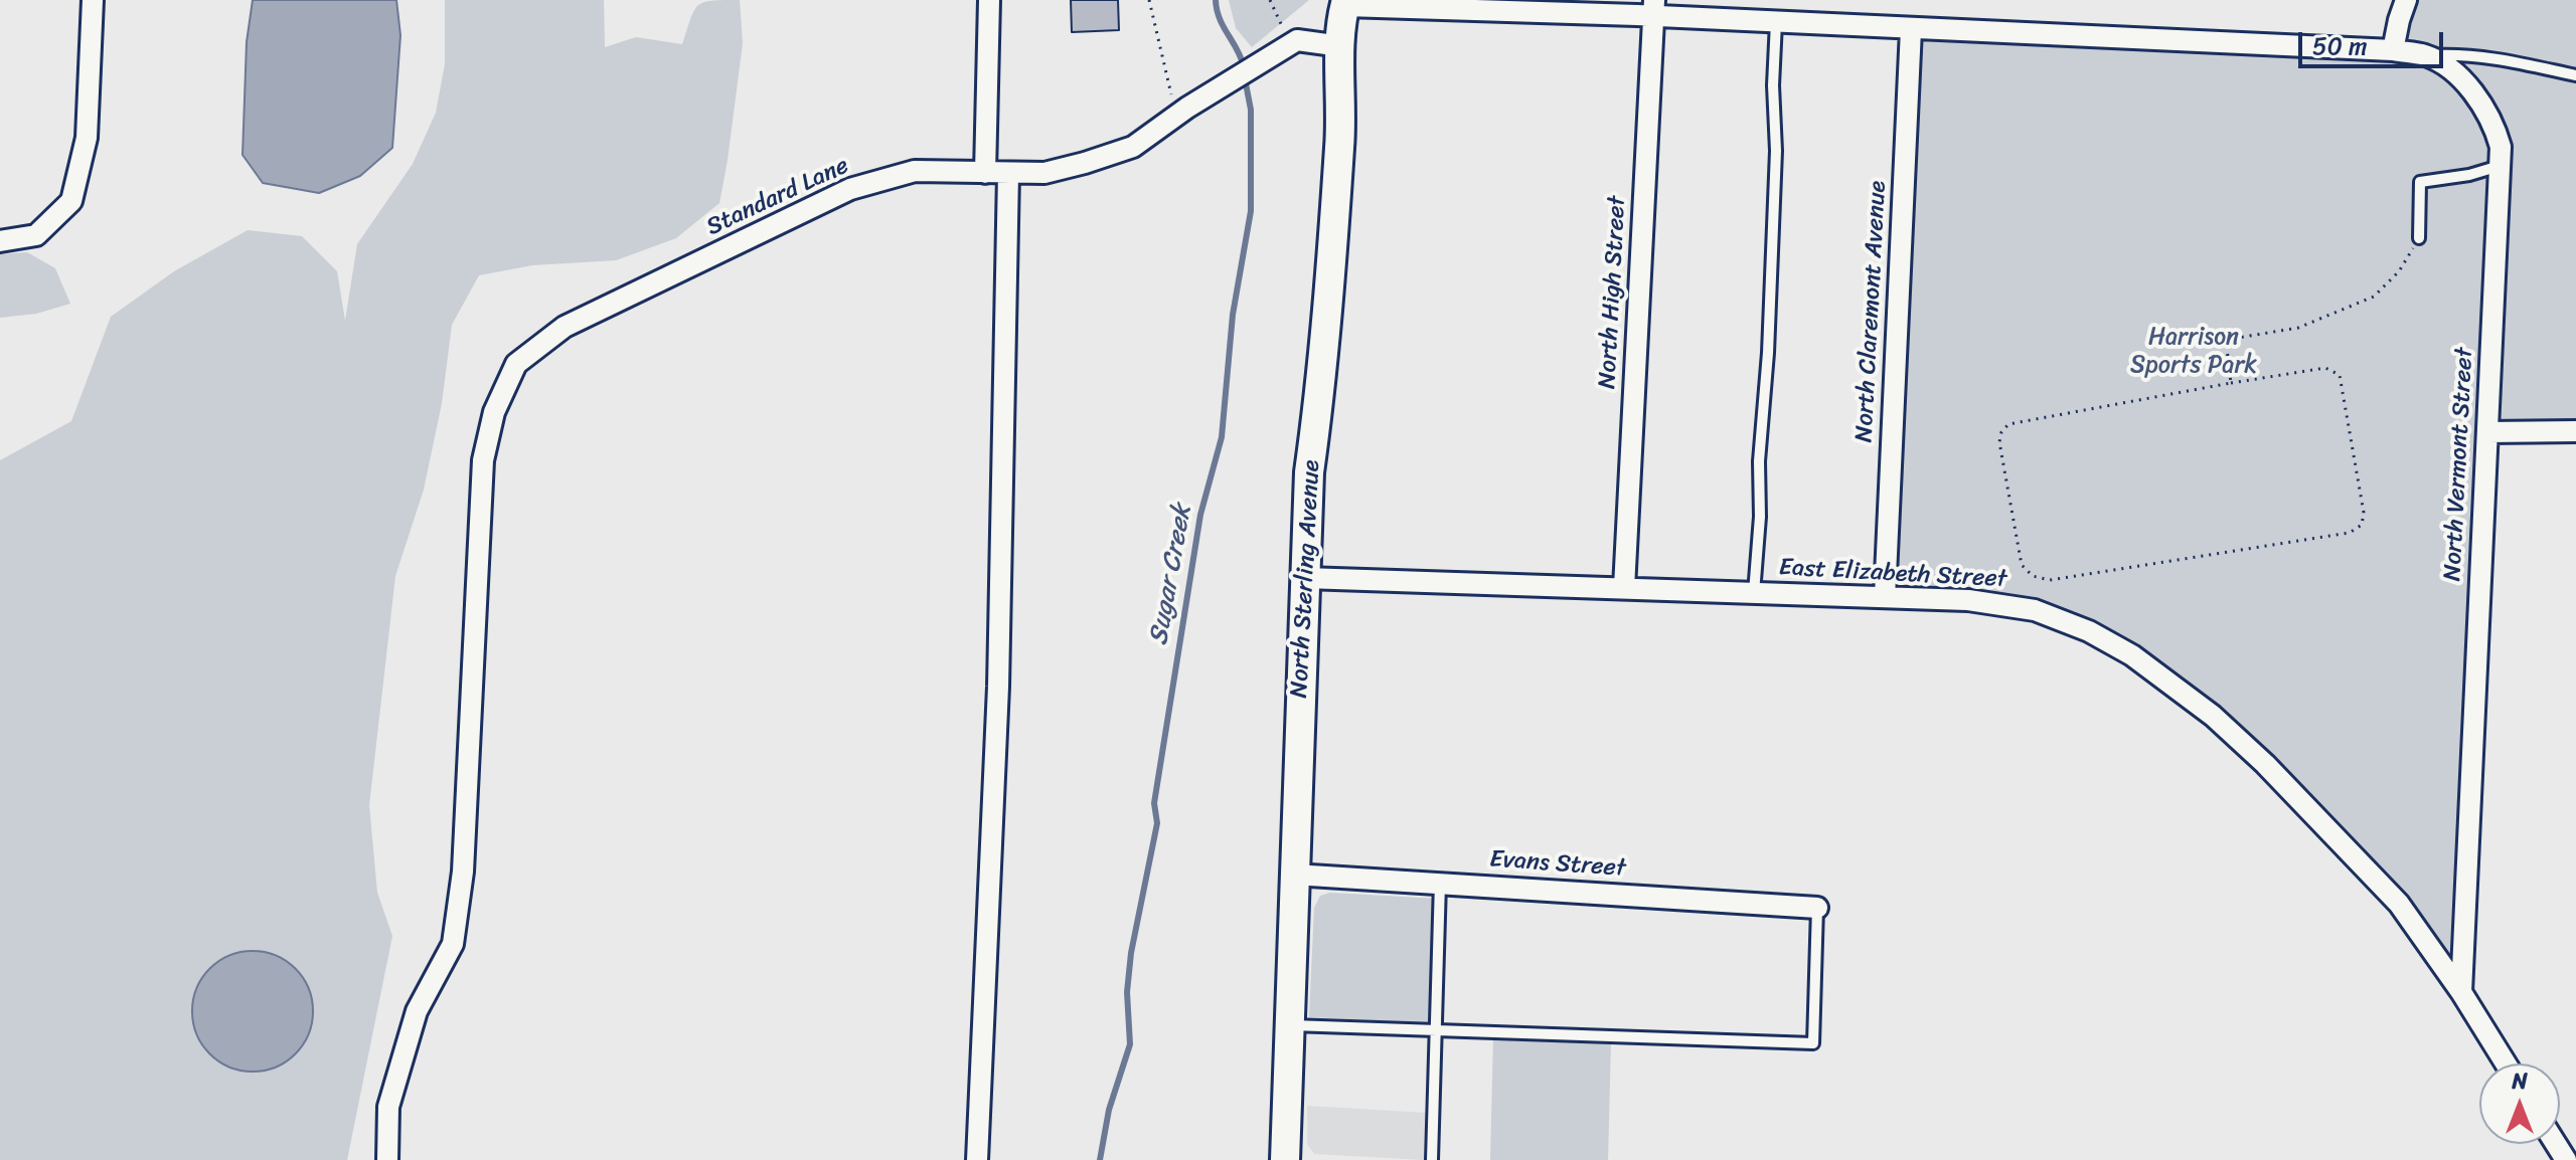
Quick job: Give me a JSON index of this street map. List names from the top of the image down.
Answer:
{
  "streets": {
    "main road": ["North Sterling Avenue"],
    "street": [
      "Standard Lane",
      "North High Street",
      "North Claremont Avenue",
      "North Vermont Street",
      "East Elizabeth Street",
      "Evans Street"
    ]
  },
  "crossings": [
    ["Standard Lane", "North Sterling Avenue"],
    ["North High Street", "North Vermont Street"],
    ["North High Street", "East Elizabeth Street"],
    ["North Claremont Avenue", "North Vermont Street"],
    ["North Claremont Avenue", "East Elizabeth Street"],
    ["North Vermont Street", "East Elizabeth Street"],
    ["North Vermont Street", "North Sterling Avenue"],
    ["East Elizabeth Street", "North Sterling Avenue"],
    ["North Sterling Avenue", "Evans Street"]
  ],
  "water": ["Sugar Creek"],
  "parks": ["Harrison Sports Park"],
  "scale_bar": "50 m",
  "north": "top"
}
